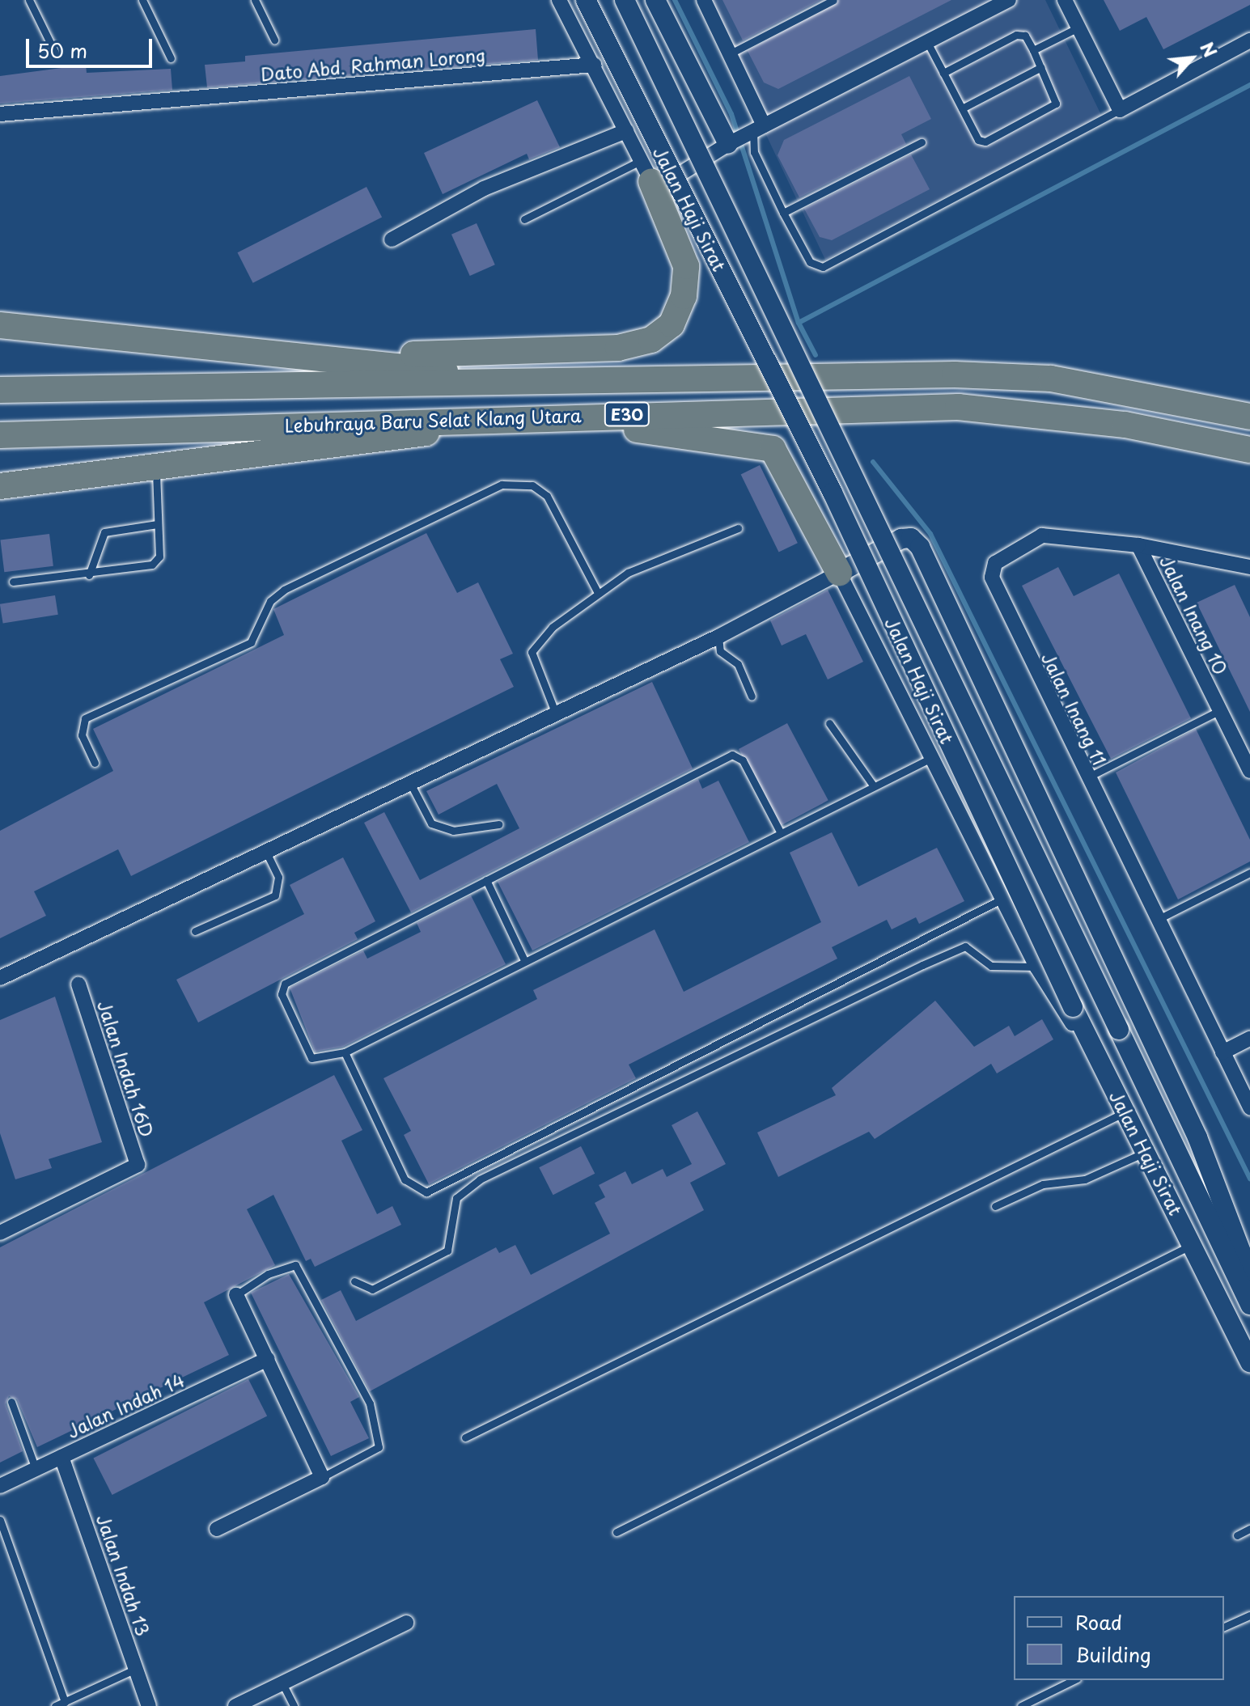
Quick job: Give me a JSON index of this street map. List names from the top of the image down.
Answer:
{
  "streets": {
    "highway": ["E30", "Lebuhraya Baru Selat Klang Utara"],
    "main road": ["Jalan Haji Sirat"],
    "street": [
      "Dato Abd. Rahman Lorong",
      "Jalan Inang 10",
      "Jalan Inang 11",
      "Jalan Indah 16D",
      "Jalan Indah 14",
      "Jalan Indah 13"
    ]
  },
  "crossings": [
    ["Jalan Inang 10", "Jalan Inang 11"],
    ["Jalan Indah 14", "Jalan Indah 13"]
  ],
  "legend": ["Road", "Building"],
  "scale_bar": "50 m",
  "north": "top right"
}
